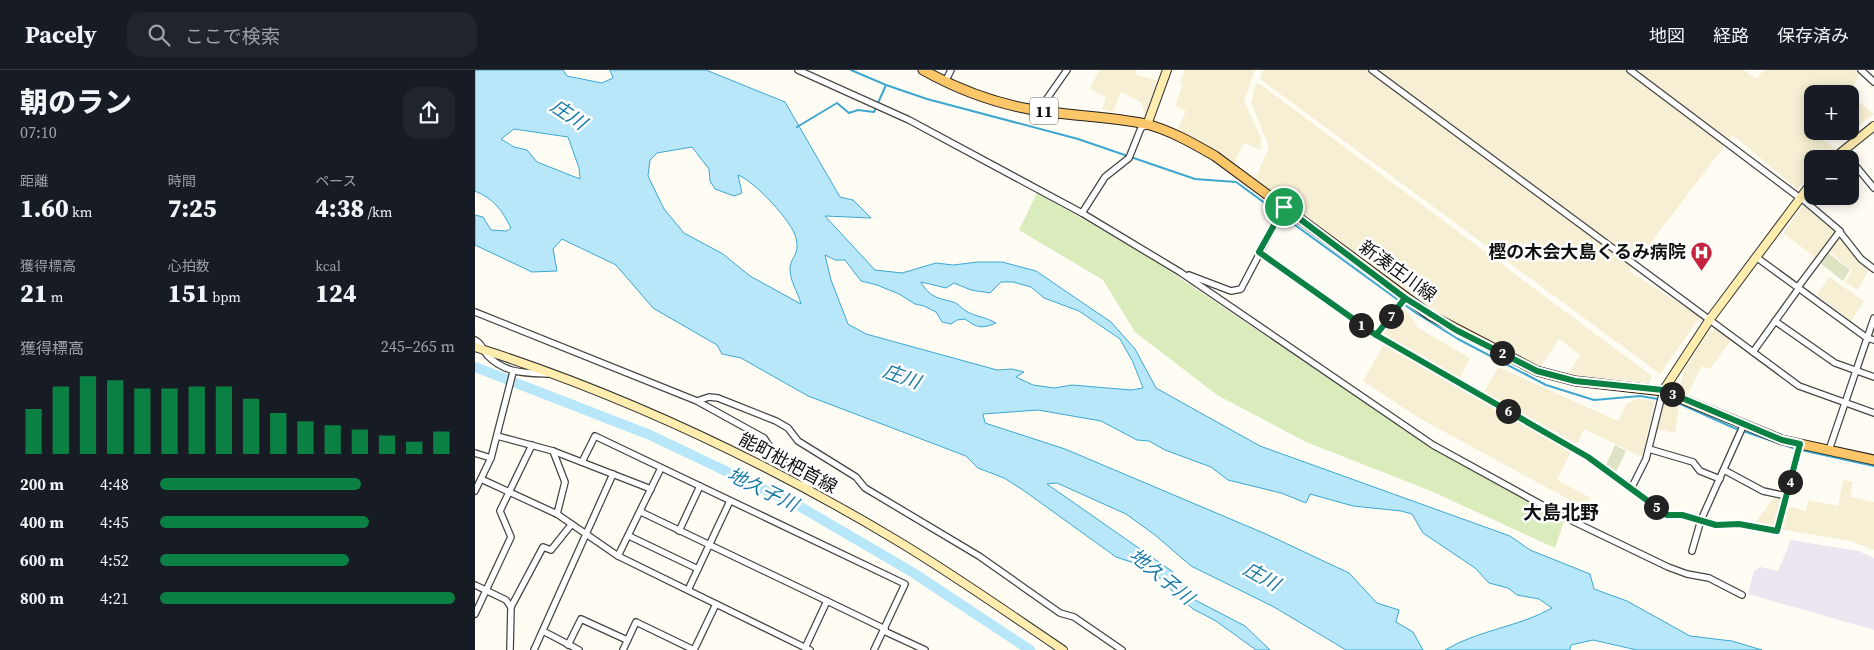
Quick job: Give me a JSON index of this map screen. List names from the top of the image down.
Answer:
{
  "streets": {
    "main road": ["11", "新湊庄川線", "能町枇杷首線"]
  },
  "districts": ["大島北野"],
  "water": ["庄川", "地久子川"],
  "places": {
    "hospital": ["樫の木会大島くるみ病院"]
  },
  "page": {
    "header": "Pacely",
    "search": "ここで検索",
    "nav": ["地図", "経路", "保存済み"],
    "heading": ["朝のラン", "07:10"],
    "map_buttons": ["+", "−"],
    "stats": [
      ["距離", "1.60 km"],
      ["時間", "7:25"],
      ["ペース", "4:38 /km"],
      ["獲得標高", "21 m"],
      ["心拍数", "151 bpm"],
      ["kcal", "124"]
    ],
    "pins": [
      "7",
      "1",
      "2",
      "3",
      "6",
      "4",
      "5"
    ],
    "chart": ["獲得標高", "245–265 m"],
    "list": [
      {
        "name": "200 m",
        "note": "4:48"
      },
      {
        "name": "400 m",
        "note": "4:45"
      },
      {
        "name": "600 m",
        "note": "4:52"
      },
      {
        "name": "800 m",
        "note": "4:21"
      }
    ]
  }
}
